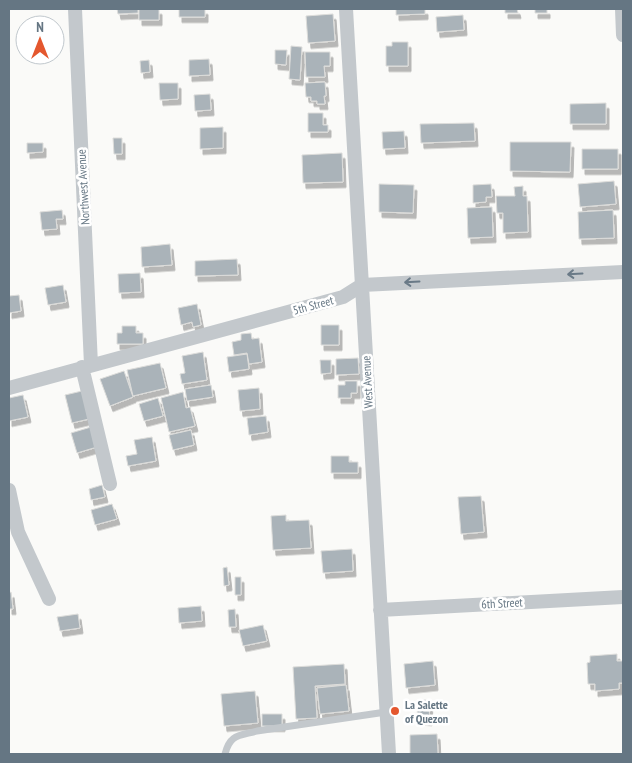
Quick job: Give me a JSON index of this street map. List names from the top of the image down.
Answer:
{
  "streets": {
    "street": [
      "Northwest Avenue",
      "5th Street",
      "West Avenue",
      "6th Street"
    ]
  },
  "crossings": [
    ["Northwest Avenue", "5th Street"],
    ["5th Street", "West Avenue"],
    ["West Avenue", "6th Street"]
  ],
  "one_way": ["5th Street"],
  "places": ["La Salette of Quezon"],
  "north": "top"
}
